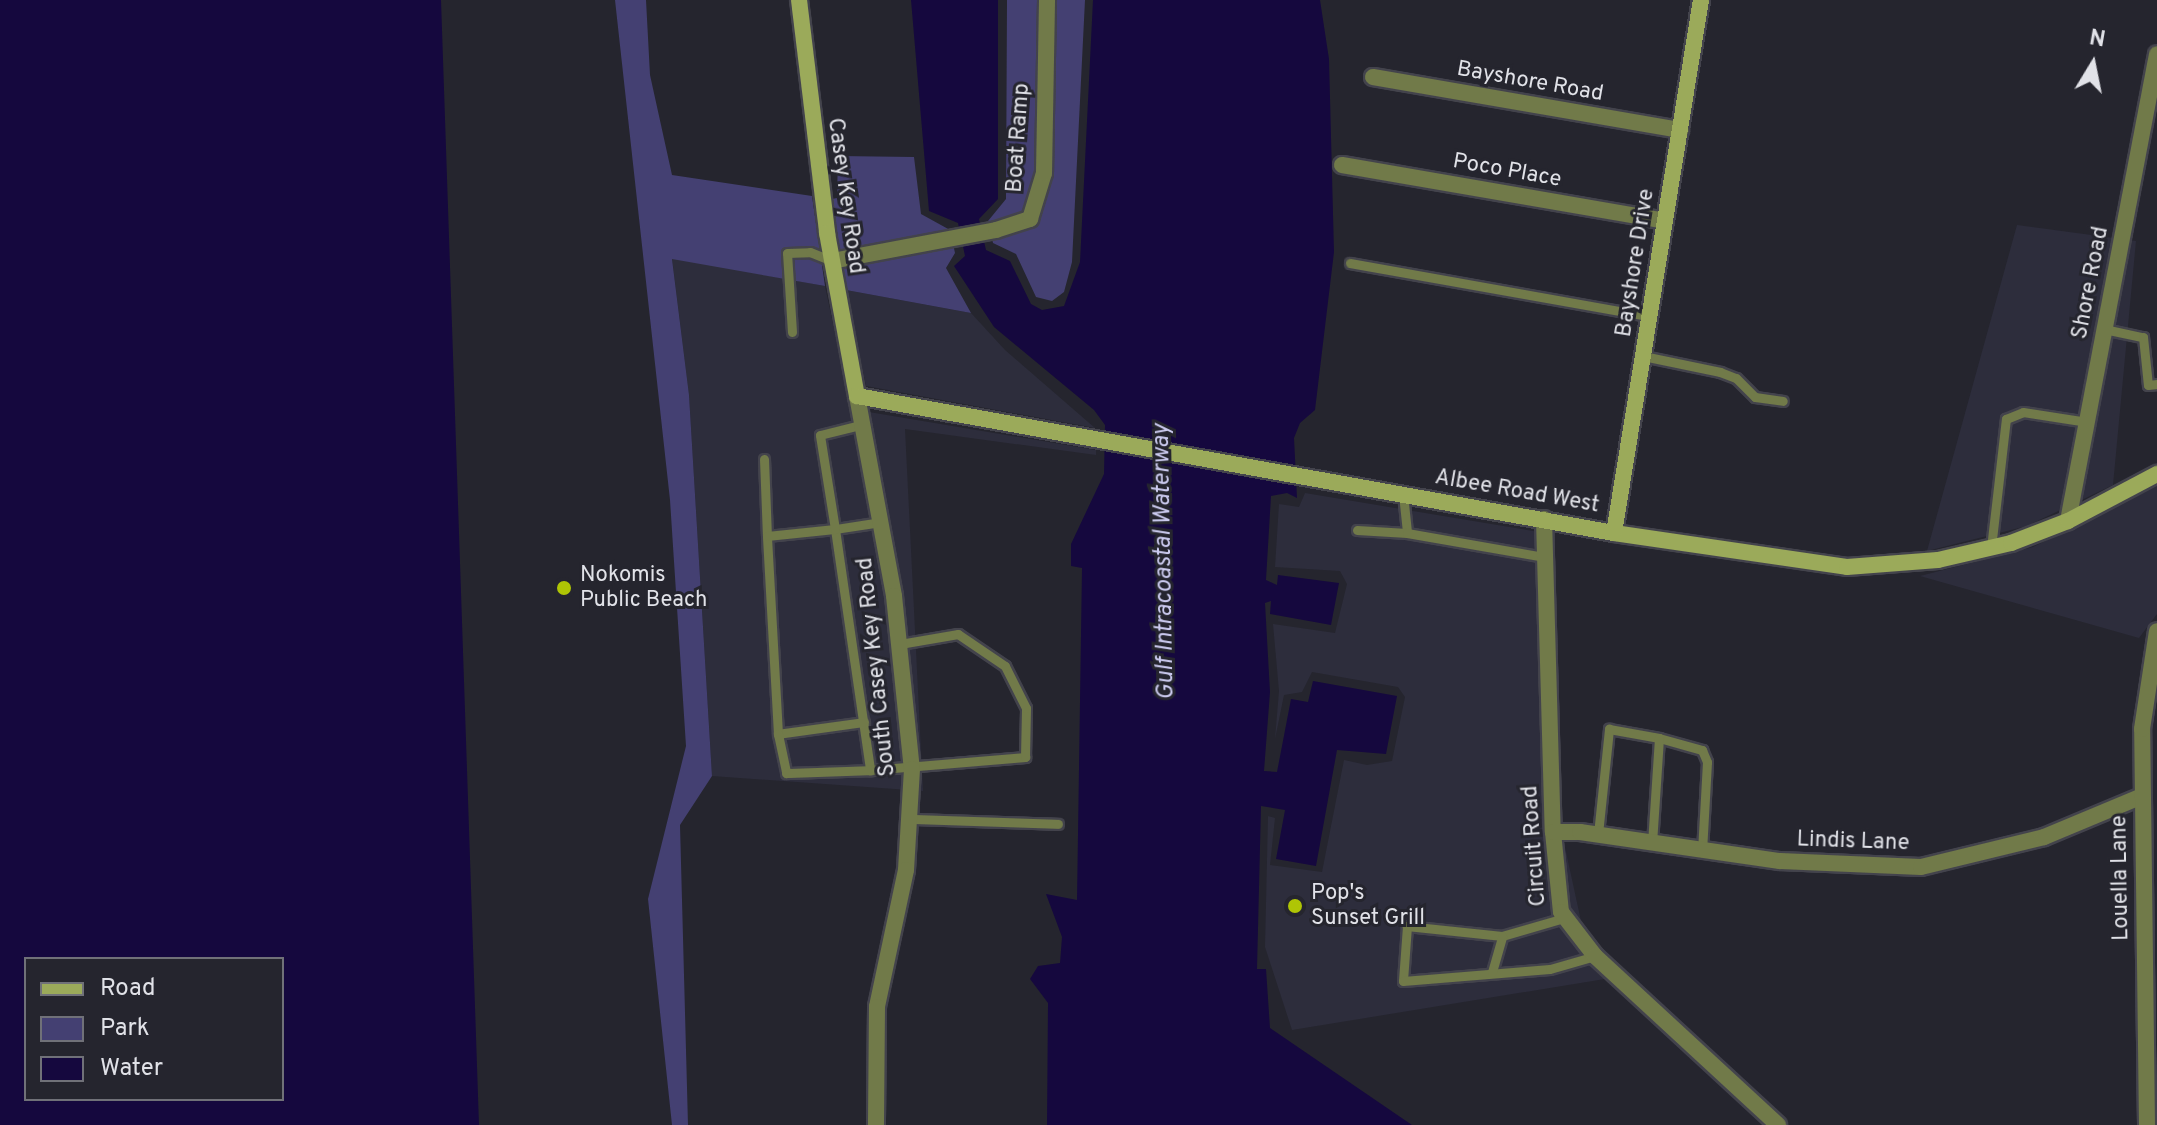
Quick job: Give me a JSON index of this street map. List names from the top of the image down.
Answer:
{
  "streets": {
    "street": [
      "Bayshore Road",
      "Boat Ramp",
      "Poco Place",
      "Casey Key Road",
      "Bayshore Drive",
      "Shore Road",
      "Albee Road West",
      "South Casey Key Road",
      "Lindis Lane",
      "Circuit Road",
      "Louella Lane"
    ]
  },
  "crossings": [
    ["Bayshore Road", "Bayshore Drive"],
    ["Boat Ramp", "Casey Key Road"],
    ["Poco Place", "Bayshore Drive"],
    ["Casey Key Road", "Albee Road West"],
    ["Casey Key Road", "South Casey Key Road"],
    ["Bayshore Drive", "Albee Road West"],
    ["Shore Road", "Albee Road West"],
    ["Albee Road West", "South Casey Key Road"],
    ["Albee Road West", "Circuit Road"],
    ["Lindis Lane", "Circuit Road"],
    ["Lindis Lane", "Louella Lane"]
  ],
  "water": ["Gulf Intracoastal Waterway"],
  "places": ["Nokomis Public Beach", "Pop's Sunset Grill"],
  "legend": ["Road", "Park", "Water"],
  "north": "top"
}
